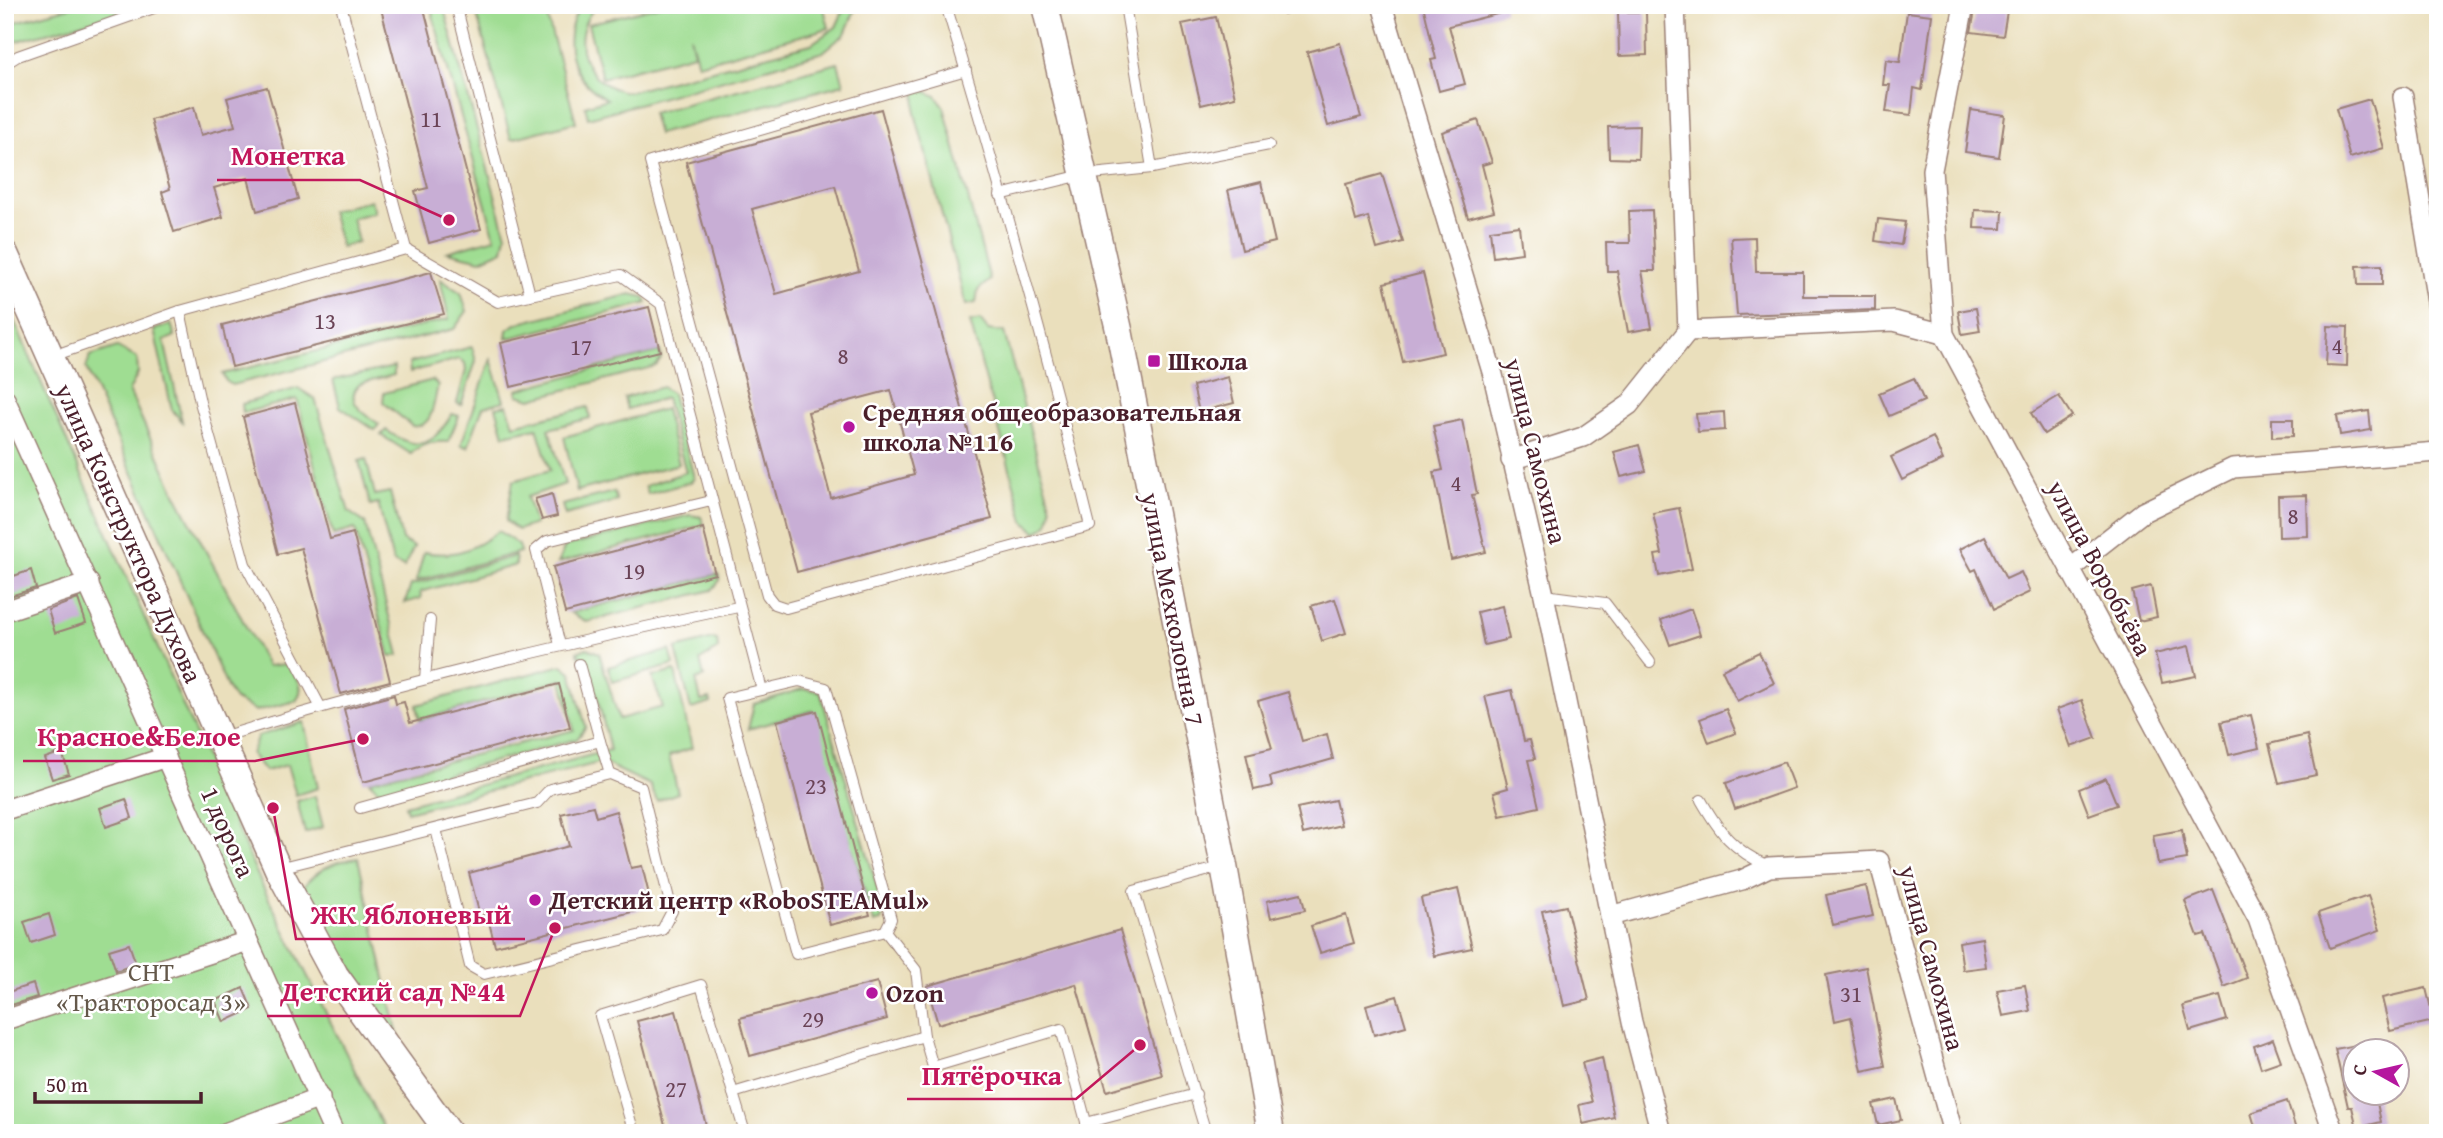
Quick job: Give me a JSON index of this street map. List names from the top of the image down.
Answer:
{
  "streets": {
    "street": [
      "улица Самохина",
      "улица Конструктора Духова",
      "улица Воробьёва",
      "улица Мехколонна 7",
      "1 дорога"
    ]
  },
  "parks": ["СНТ «Тракторосад 3»"],
  "places": {
    "other": [
      "Монетка",
      "Средняя общеобразовательная школа №116",
      "Красное&Белое",
      "ЖК Яблоневый",
      "Детский центр «RoboSTEAMul»",
      "Детский сад №44",
      "Ozon",
      "Пятёрочка"
    ],
    "transit": ["Школа"]
  },
  "house_numbers": [
    "11",
    "13",
    "4",
    "17",
    "8",
    "4",
    "8",
    "19",
    "23",
    "31",
    "29",
    "27"
  ],
  "scale_bar": "50 m",
  "north": "left"
}
